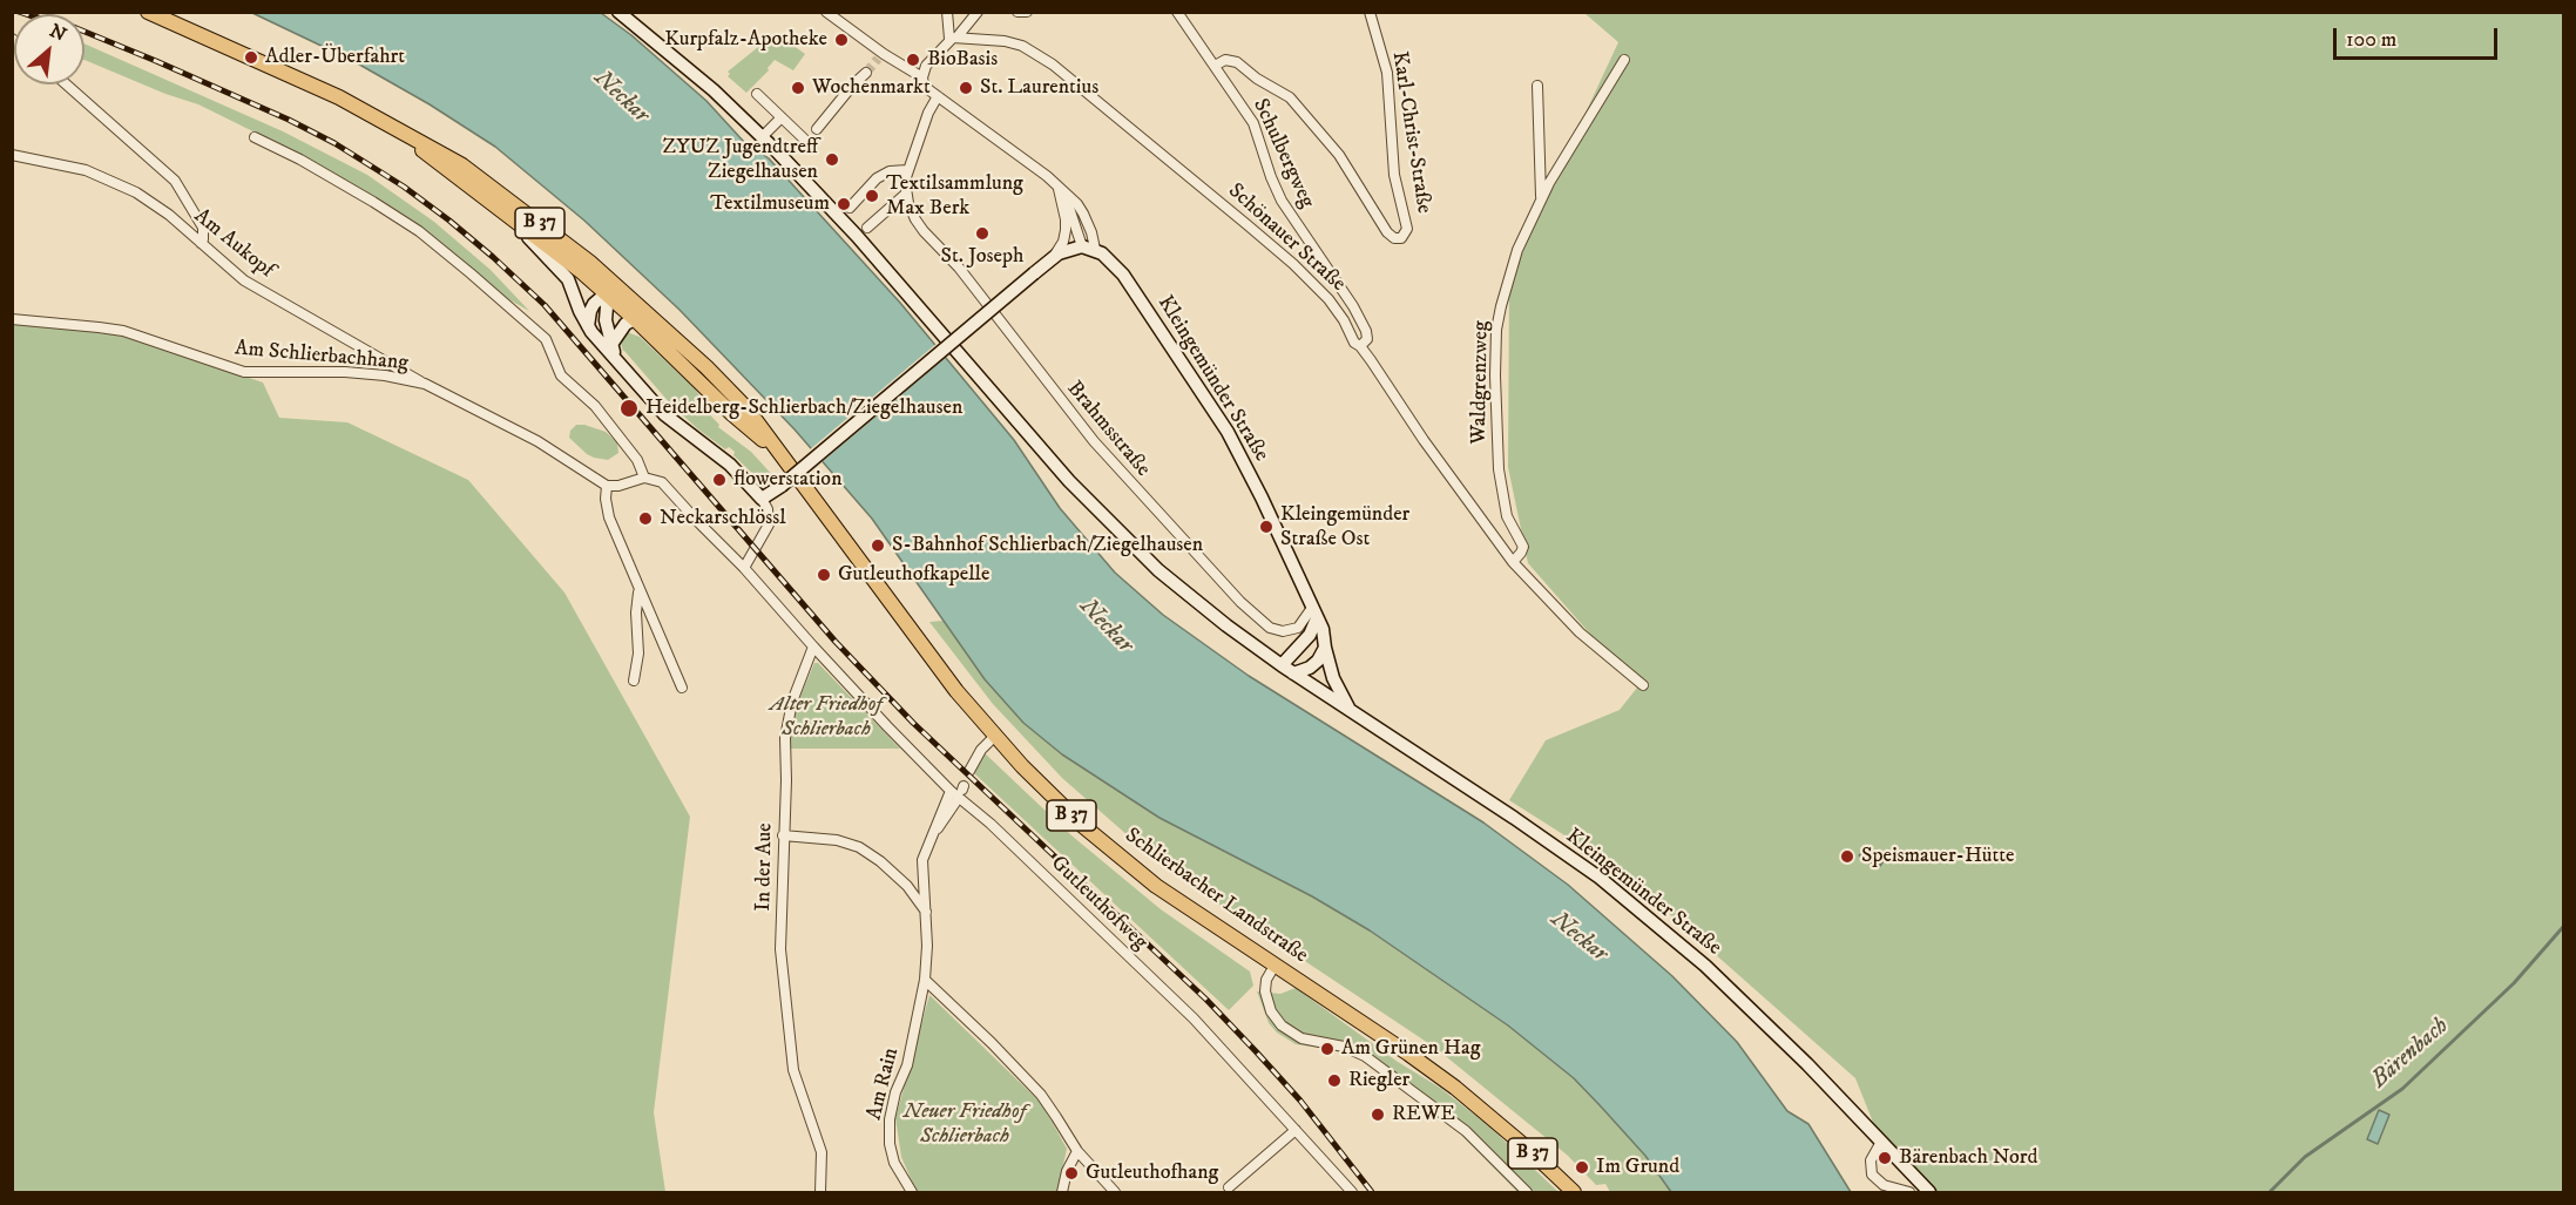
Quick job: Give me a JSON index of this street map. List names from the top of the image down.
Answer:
{
  "streets": {
    "main road": ["B 37", "Kleingemünder Straße", "Schlierbacher Landstraße"],
    "street": [
      "Karl-Christ-Straße",
      "Schulbergweg",
      "Schönauer Straße",
      "Am Aukopf",
      "Am Schlierbachhang",
      "Waldgrenzweg",
      "Brahmsstraße",
      "In der Aue",
      "Gutleuthofweg",
      "Am Rain"
    ]
  },
  "crossings": [
    ["Karl-Christ-Straße", "Schulbergweg"],
    ["Schulbergweg", "Schönauer Straße"],
    ["Schönauer Straße", "Waldgrenzweg"],
    ["Am Aukopf", "Am Schlierbachhang"],
    ["Kleingemünder Straße", "Brahmsstraße"],
    ["In der Aue", "Gutleuthofweg"]
  ],
  "water": ["Neckar", "Bärenbach"],
  "parks": ["Alter Friedhof Schlierbach", "Neuer Friedhof Schlierbach"],
  "places": [
    "Kurpfalz-Apotheke",
    "Adler-Überfahrt",
    "BioBasis",
    "Wochenmarkt",
    "St. Laurentius",
    "ZYUZ Jugendtreff Ziegelhausen",
    "Textilsammlung Max Berk",
    "Textilmuseum",
    "St. Joseph",
    "Heidelberg-Schlierbach/Ziegelhausen",
    "flowerstation",
    "Neckarschlössl",
    "Kleingemünder Straße Ost",
    "S-Bahnhof Schlierbach/Ziegelhausen",
    "Gutleuthofkapelle",
    "Speismauer-Hütte",
    "Am Grünen Hag",
    "Riegler",
    "REWE",
    "Bärenbach Nord",
    "Im Grund",
    "Gutleuthofhang"
  ],
  "scale_bar": "100 m",
  "north": "top right"
}
